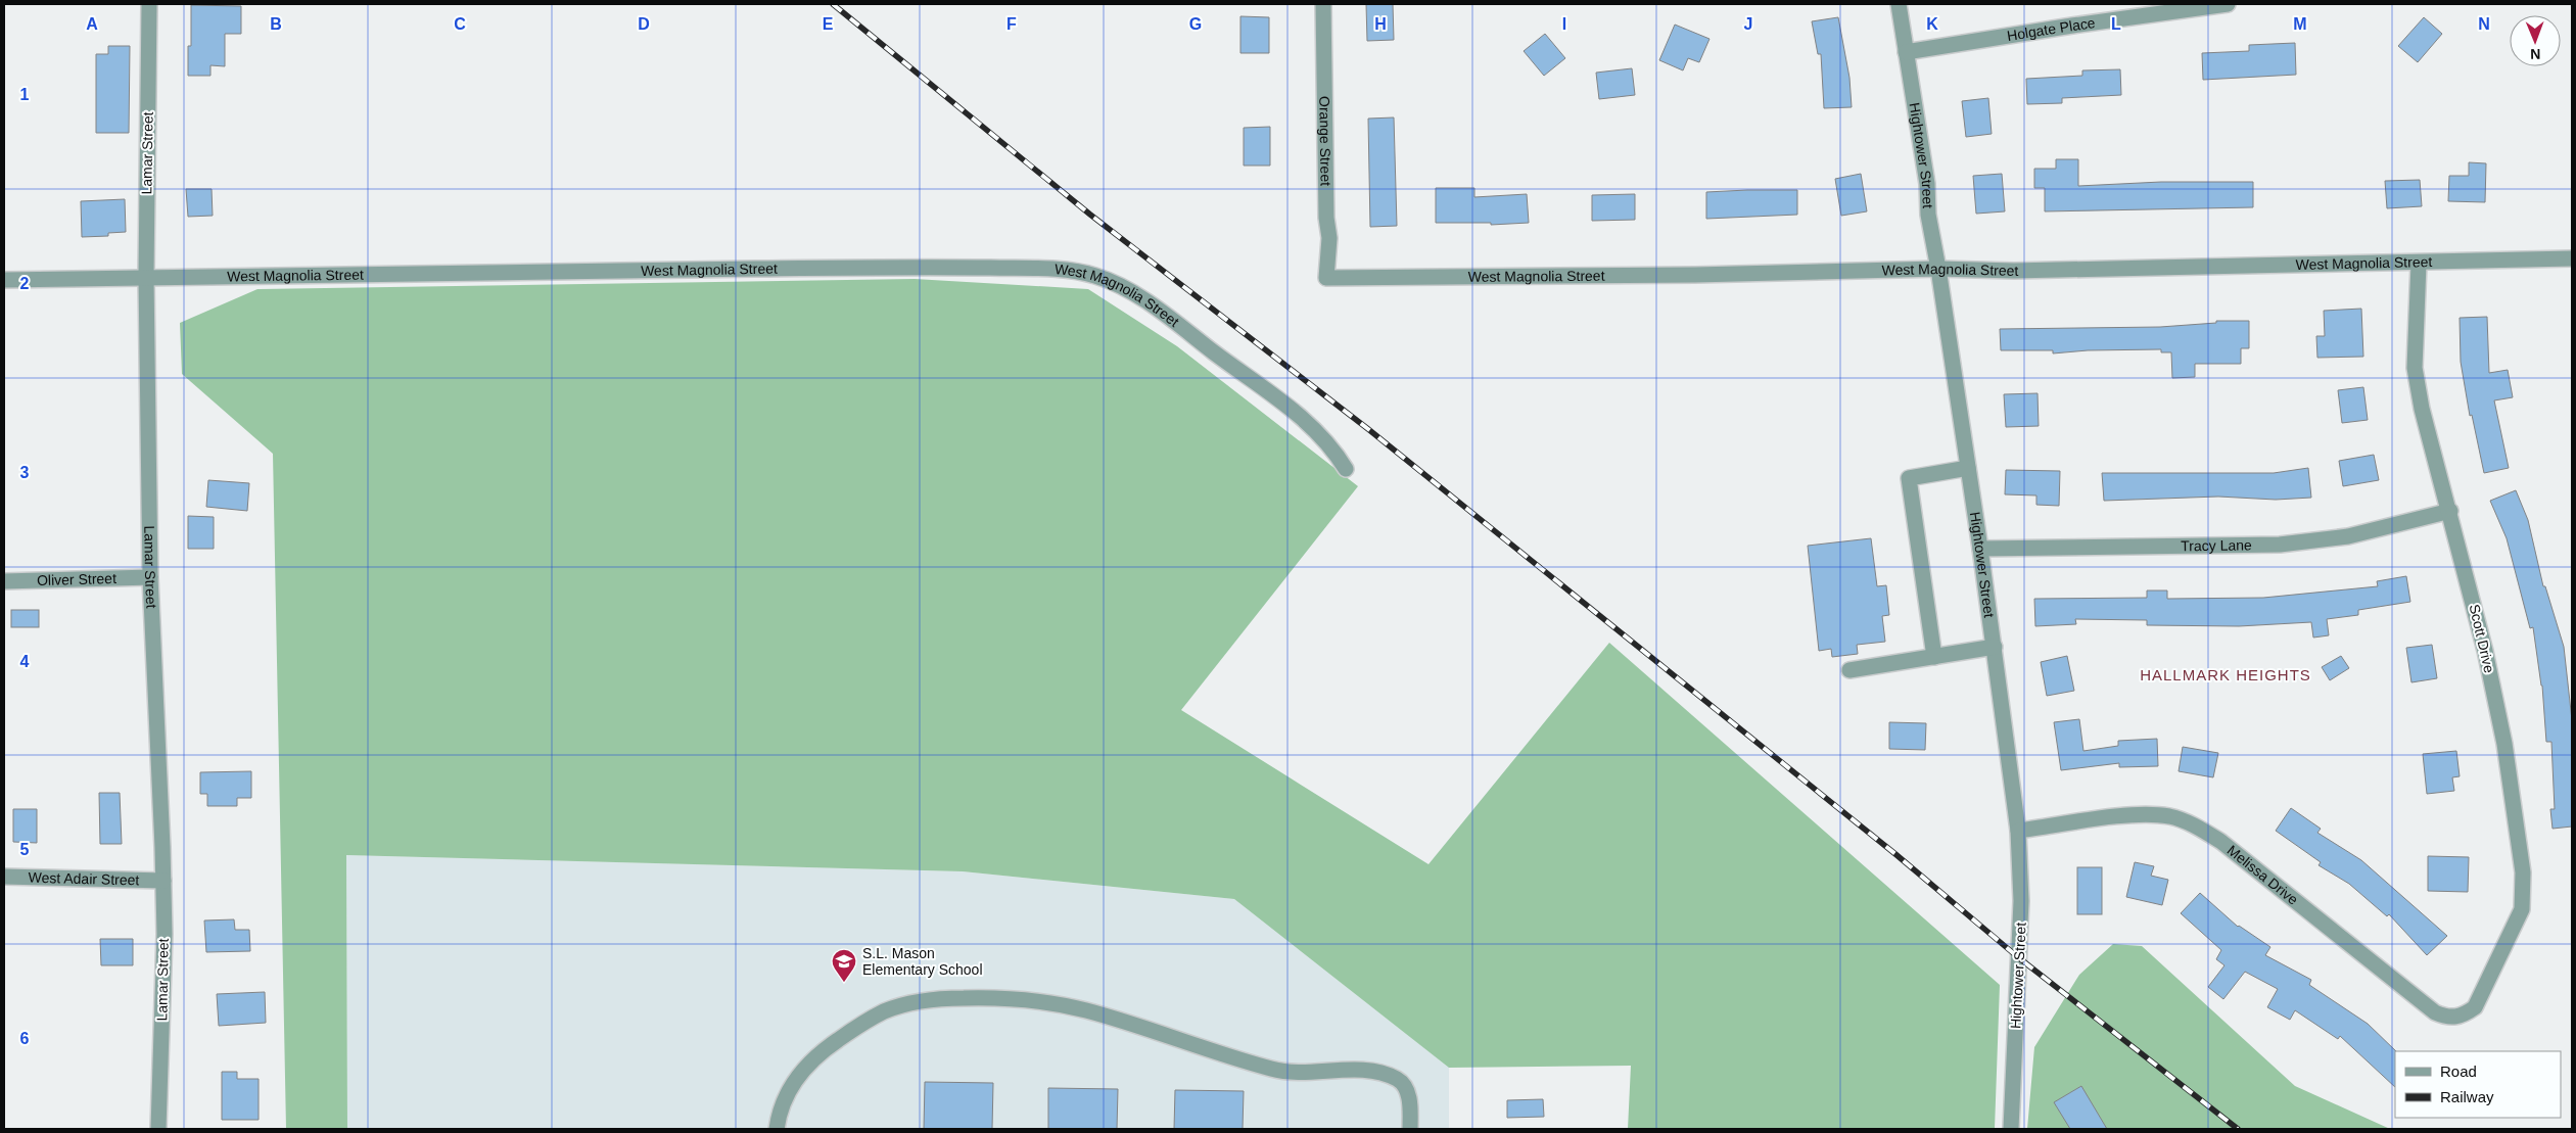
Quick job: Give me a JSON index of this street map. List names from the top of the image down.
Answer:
{
  "streets": {
    "street": [
      "Holgate Place",
      "Orange Street",
      "Lamar Street",
      "Hightower Street",
      "West Magnolia Street",
      "Tracy Lane",
      "Oliver Street",
      "Scott Drive",
      "Melissa Drive",
      "West Adair Street"
    ]
  },
  "crossings": [
    ["Holgate Place", "Hightower Street"],
    ["Orange Street", "West Magnolia Street"],
    ["Lamar Street", "West Magnolia Street"],
    ["Lamar Street", "Oliver Street"],
    ["Lamar Street", "West Adair Street"],
    ["Hightower Street", "West Magnolia Street"],
    ["Hightower Street", "Tracy Lane"],
    ["Hightower Street", "Melissa Drive"],
    ["West Magnolia Street", "Scott Drive"],
    ["Tracy Lane", "Scott Drive"],
    ["Scott Drive", "Melissa Drive"]
  ],
  "districts": ["HALLMARK HEIGHTS"],
  "places": {
    "school or university": ["S.L. Mason Elementary School"]
  },
  "legend": ["Road", "Railway"],
  "north": "bottom",
  "grid": {
    "columns": [
      "A",
      "B",
      "C",
      "D",
      "E",
      "F",
      "G",
      "H",
      "I",
      "J",
      "K",
      "L",
      "M",
      "N"
    ],
    "rows": [
      "1",
      "2",
      "3",
      "4",
      "5",
      "6"
    ]
  }
}
